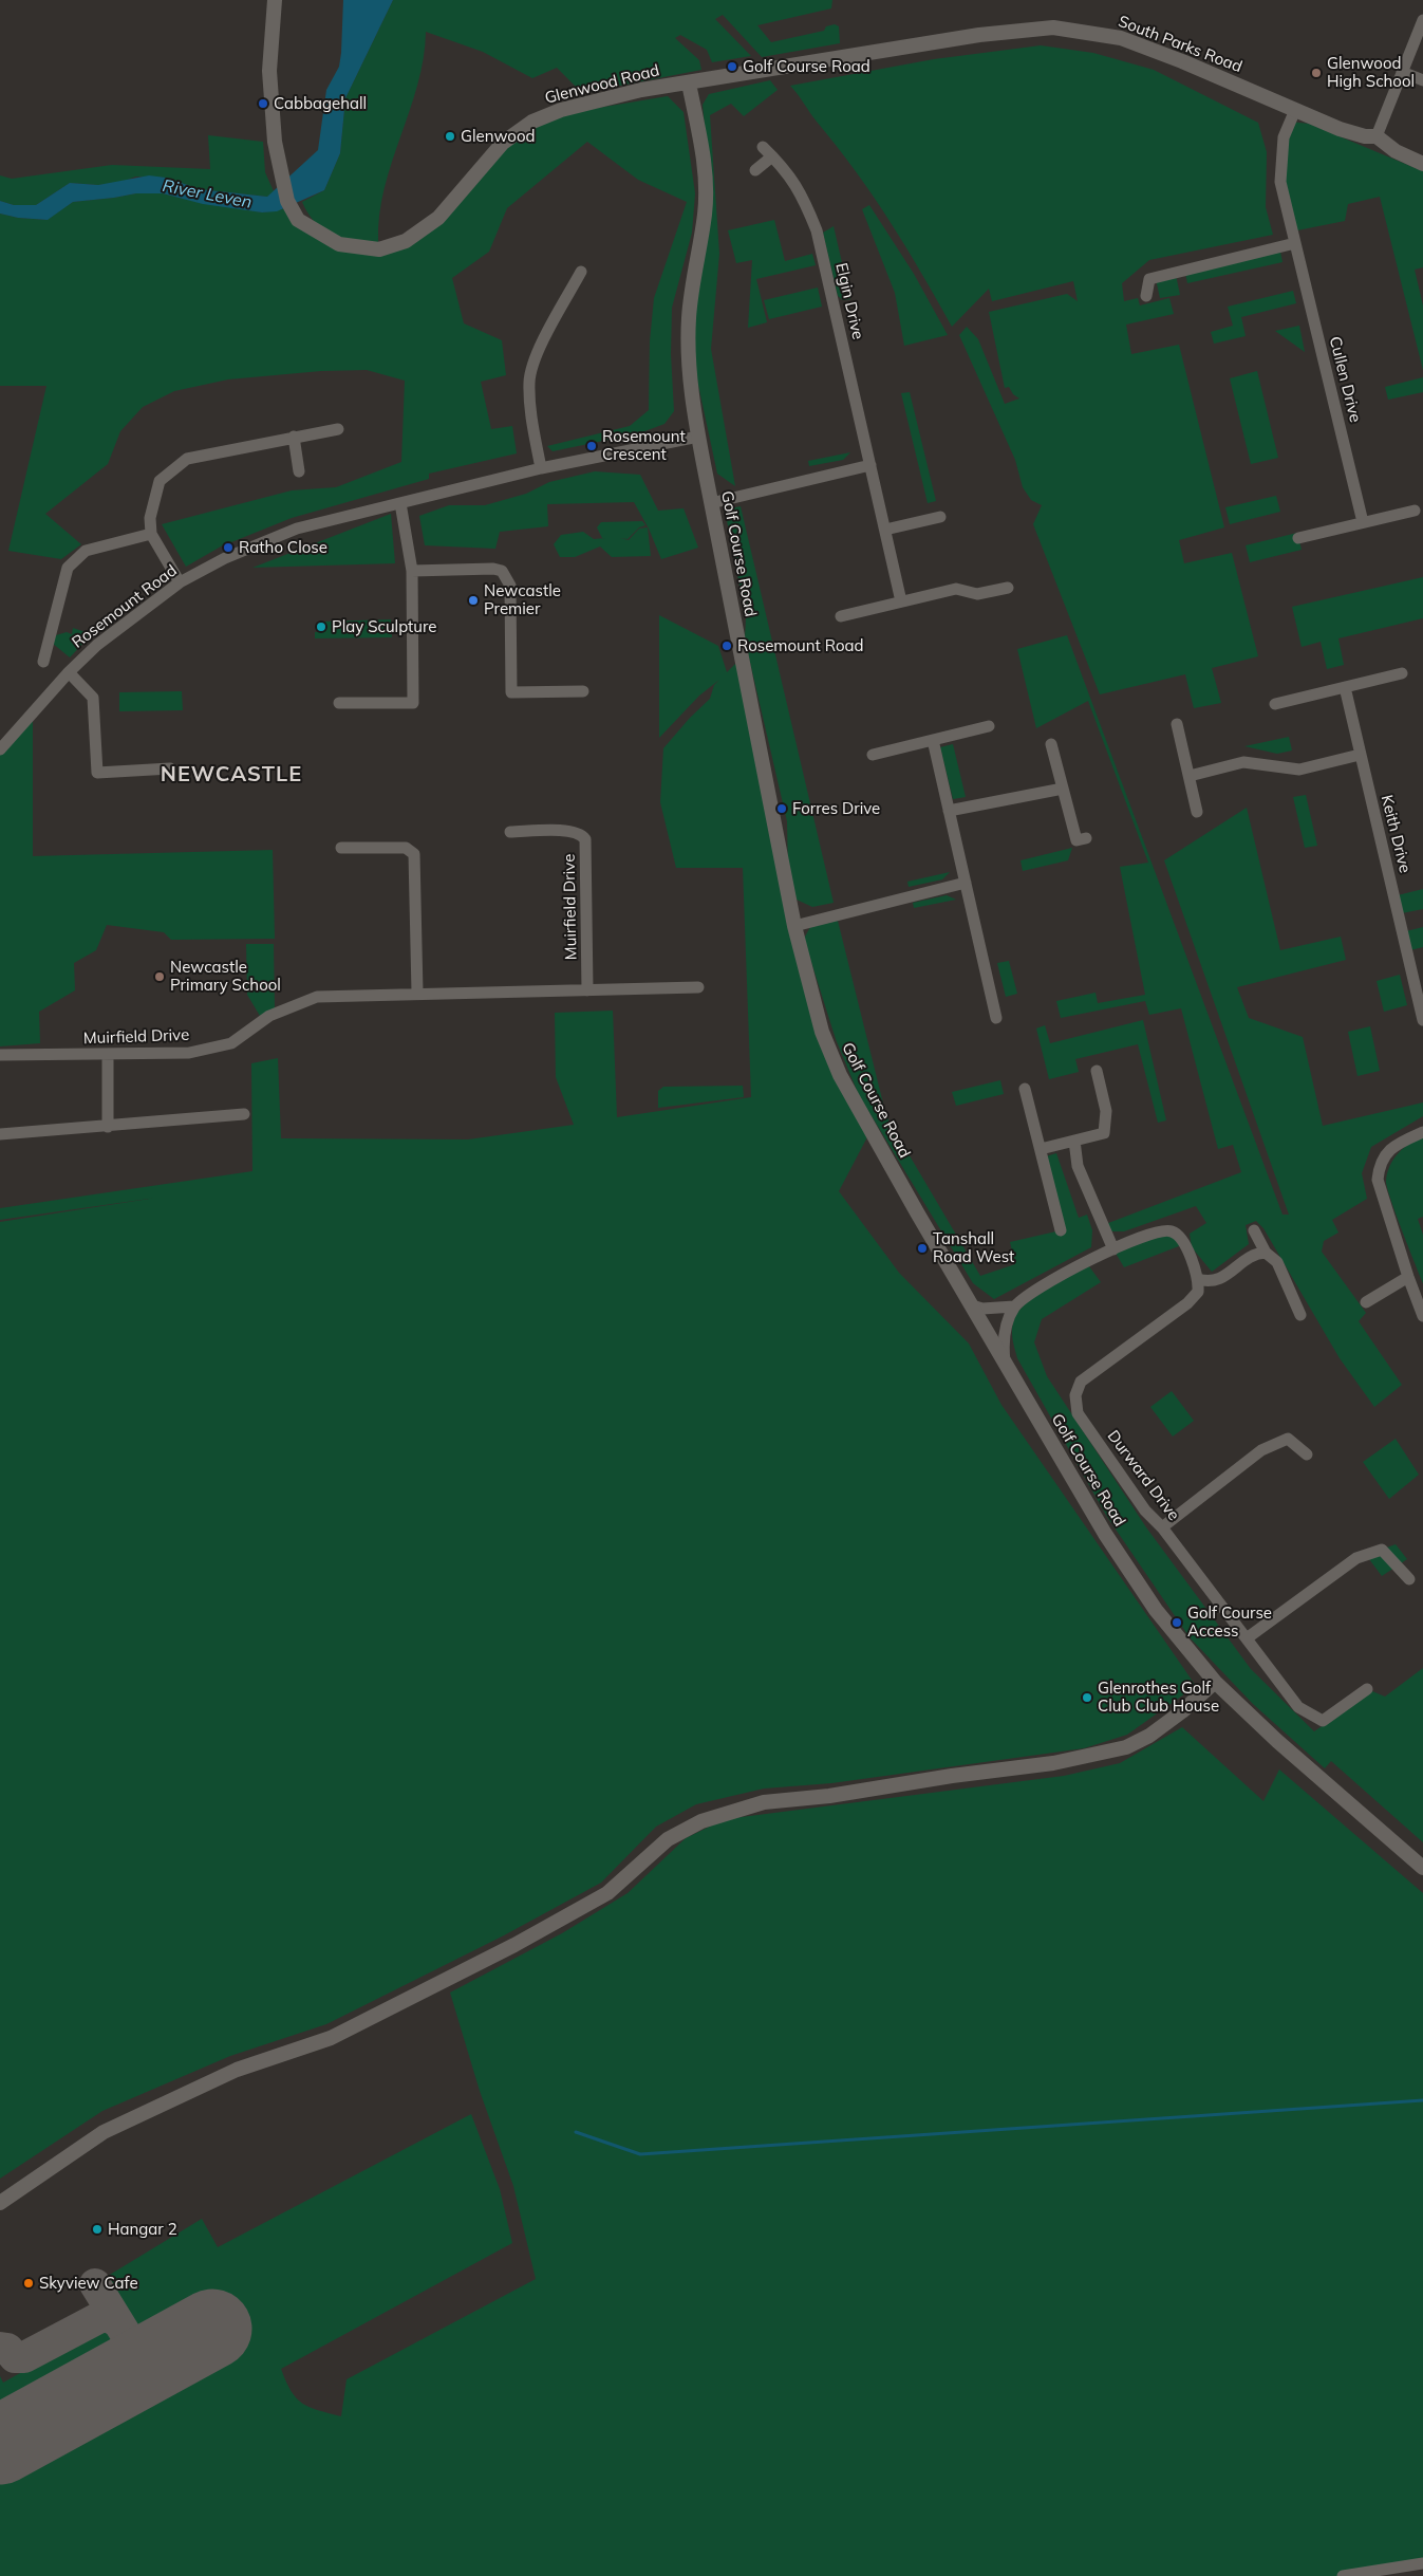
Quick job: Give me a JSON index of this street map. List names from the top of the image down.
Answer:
{
  "streets": {
    "street": [
      "South Parks Road",
      "Glenwood Road",
      "Elgin Drive",
      "Cullen Drive",
      "Golf Course Road",
      "Rosemount Road",
      "Keith Drive",
      "Muirfield Drive",
      "Durward Drive"
    ]
  },
  "crossings": [
    ["South Parks Road", "Glenwood Road"],
    ["South Parks Road", "Cullen Drive"],
    ["South Parks Road", "Golf Course Road"],
    ["Glenwood Road", "Golf Course Road"],
    ["Golf Course Road", "Rosemount Road"]
  ],
  "districts": ["NEWCASTLE"],
  "water": ["River Leven"],
  "places": [
    "Golf Course Road",
    "Glenwood High School",
    "Cabbagehall",
    "Glenwood",
    "Rosemount Crescent",
    "Ratho Close",
    "Newcastle Premier",
    "Play Sculpture",
    "Rosemount Road",
    "Forres Drive",
    "Newcastle Primary School",
    "Tanshall Road West",
    "Golf Course Access",
    "Glenrothes Golf Club Club House",
    "Hangar 2",
    "Skyview Cafe"
  ]
}
